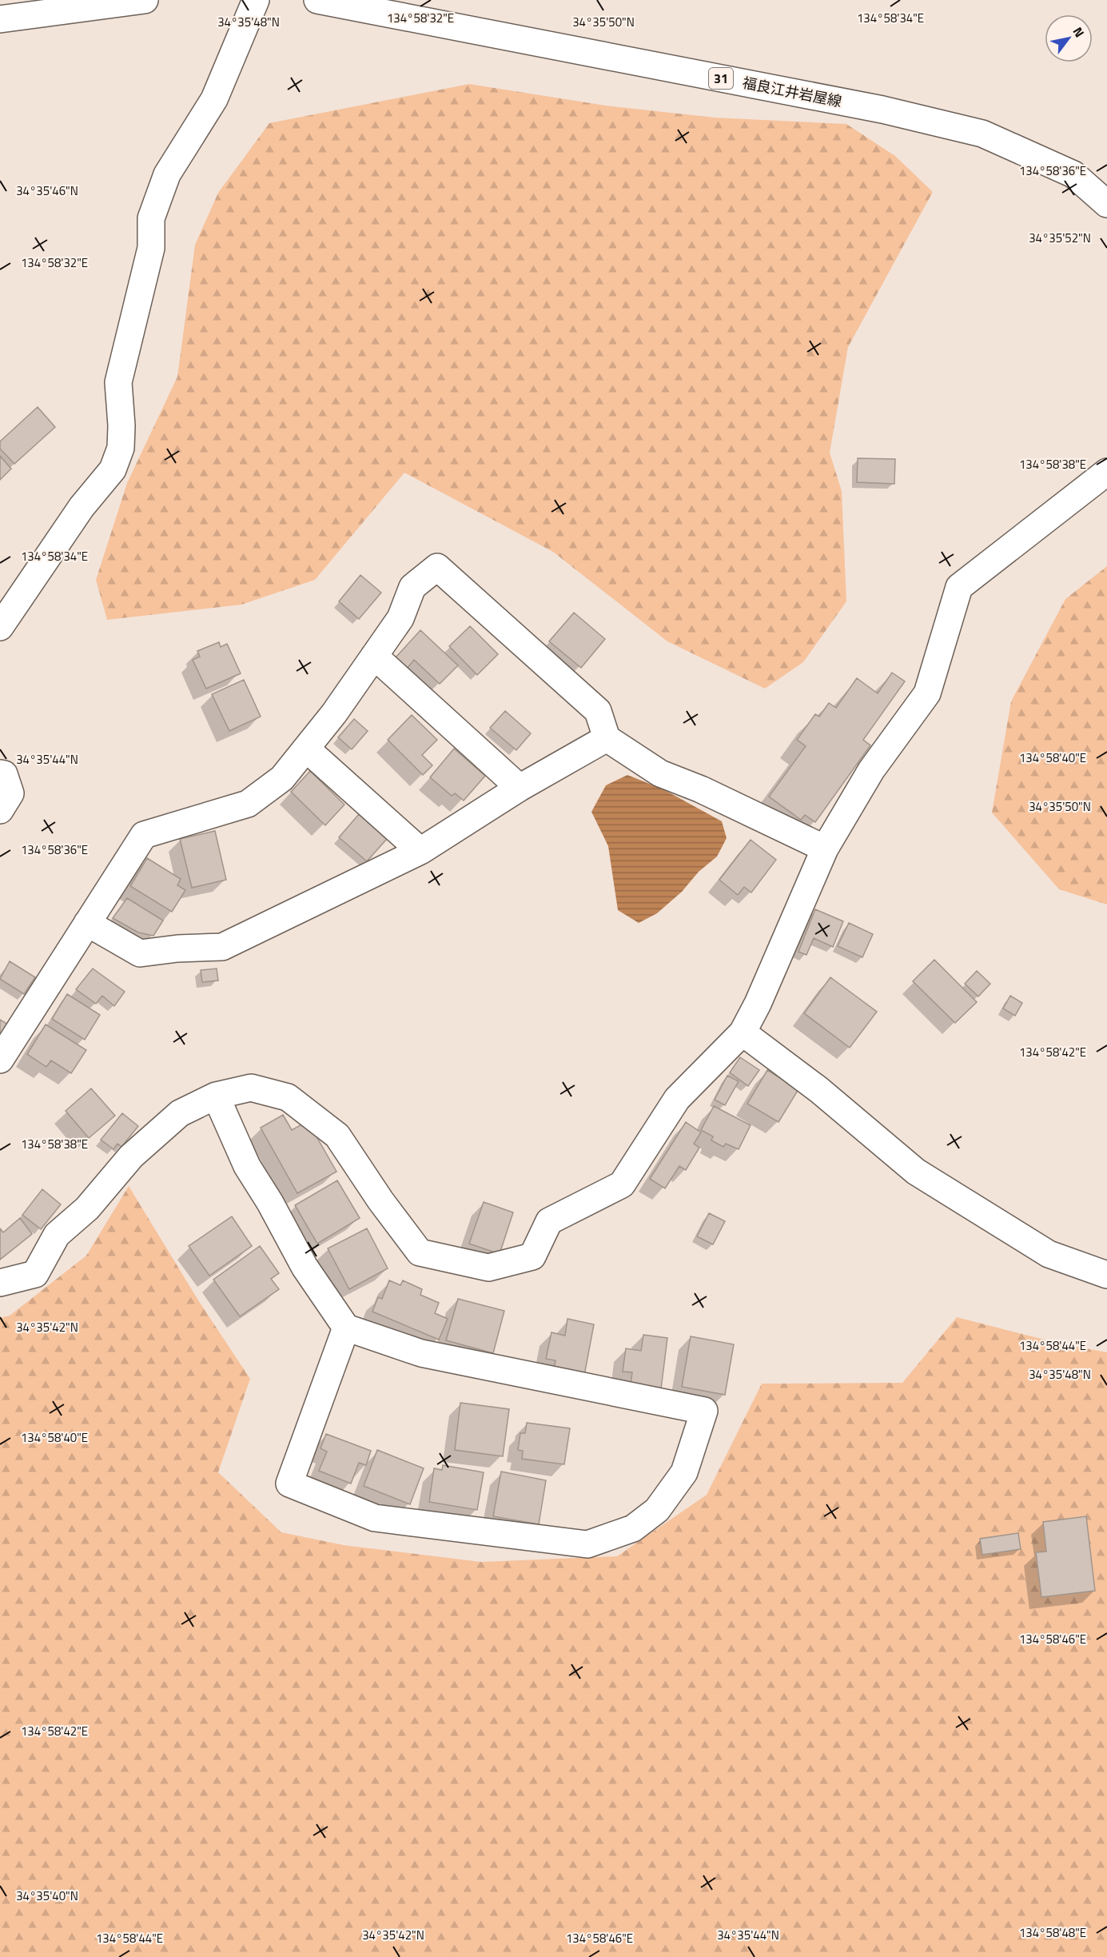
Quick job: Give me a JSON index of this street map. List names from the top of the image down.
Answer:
{
  "streets": {
    "street": ["31", "福良江井岩屋線"]
  },
  "north": "top right",
  "coordinates": [
    "134°58'32\"E",
    "134°58'34\"E",
    "34°35'48\"N",
    "34°35'50\"N",
    "134°58'36\"E",
    "34°35'46\"N",
    "34°35'52\"N",
    "134°58'38\"E",
    "134°58'40\"E",
    "34°35'44\"N",
    "134°58'42\"E",
    "34°35'42\"N",
    "134°58'44\"E",
    "134°58'46\"E",
    "34°35'40\"N",
    "134°58'48\"E"
  ]
}
